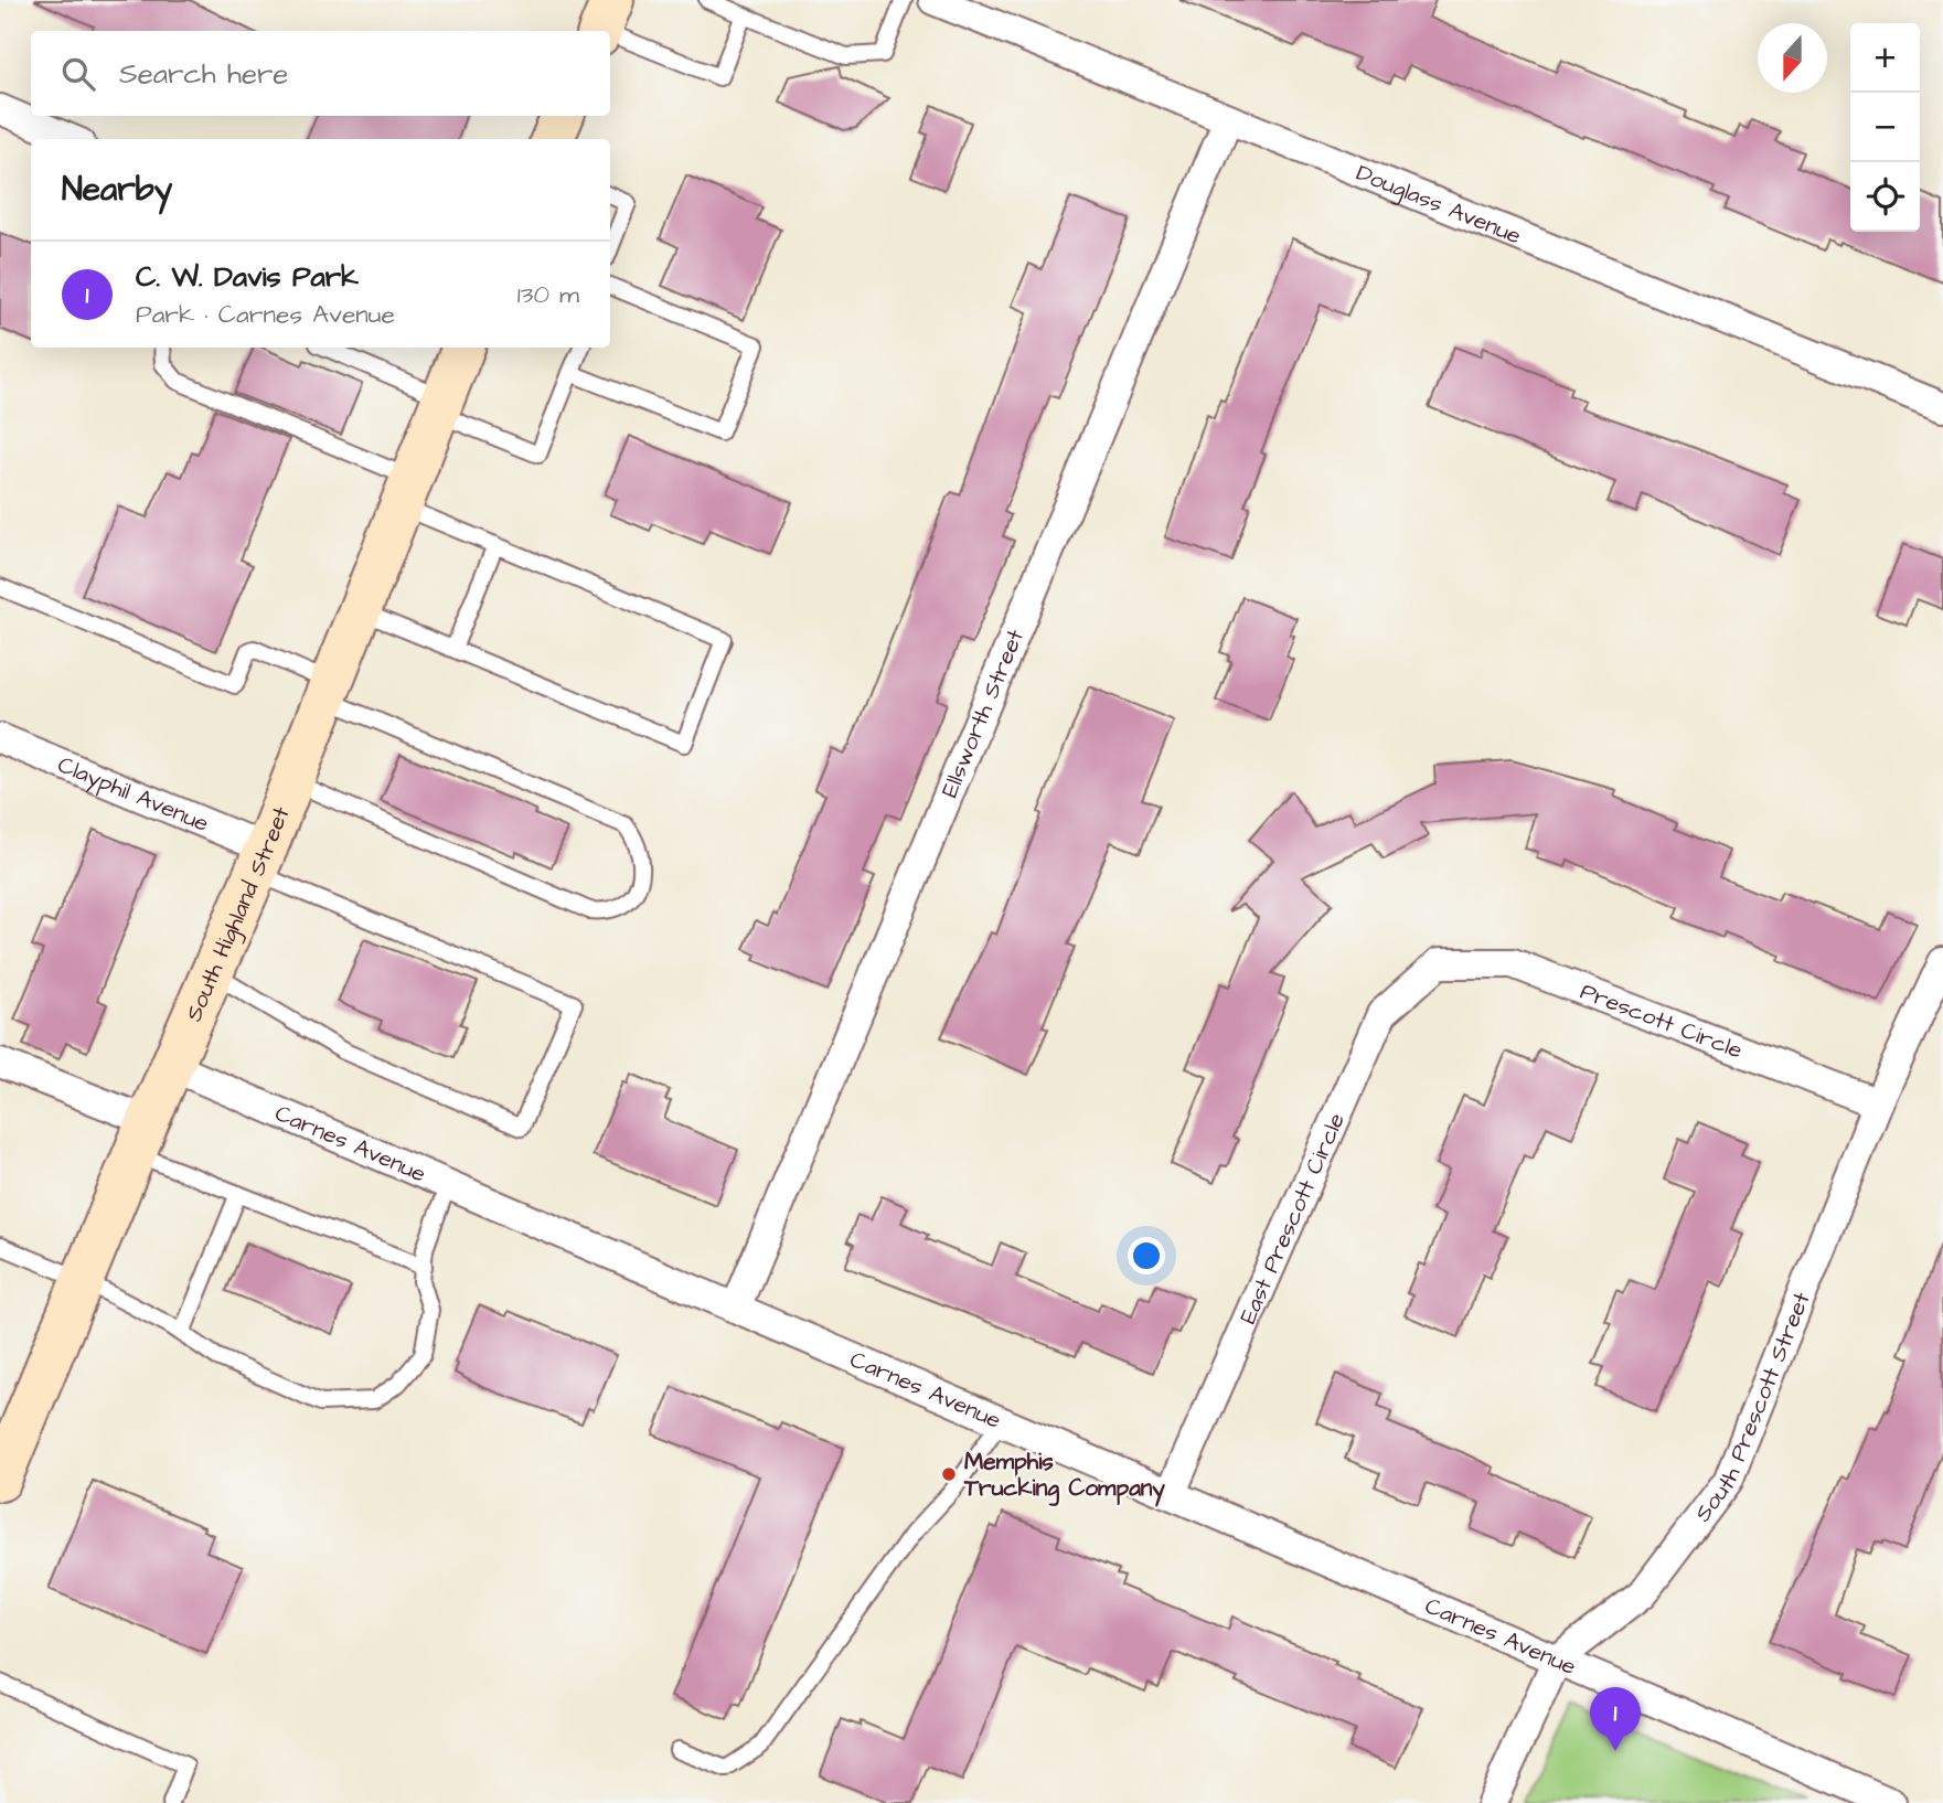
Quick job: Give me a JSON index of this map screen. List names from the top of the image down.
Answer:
{
  "streets": {
    "main road": ["South Highland Street"],
    "street": [
      "Douglass Avenue",
      "Ellsworth Street",
      "Clayphil Avenue",
      "Prescott Circle",
      "Carnes Avenue",
      "East Prescott Circle",
      "South Prescott Street"
    ]
  },
  "crossings": [
    ["Douglass Avenue", "Ellsworth Street"],
    ["Ellsworth Street", "Carnes Avenue"],
    ["Clayphil Avenue", "South Highland Street"],
    ["South Highland Street", "Carnes Avenue"],
    ["Prescott Circle", "East Prescott Circle"],
    ["Prescott Circle", "South Prescott Street"],
    ["Carnes Avenue", "East Prescott Circle"],
    ["Carnes Avenue", "South Prescott Street"]
  ],
  "places": ["Memphis Trucking Company"],
  "north": "bottom",
  "page": {
    "map_buttons": ["+", "−"],
    "search": "Search here",
    "heading": "Nearby",
    "list": [
      {
        "mark": "1",
        "name": "C. W. Davis Park",
        "note": "Park · Carnes Avenue",
        "value": "130 m"
      }
    ],
    "pins": "1"
  }
}
